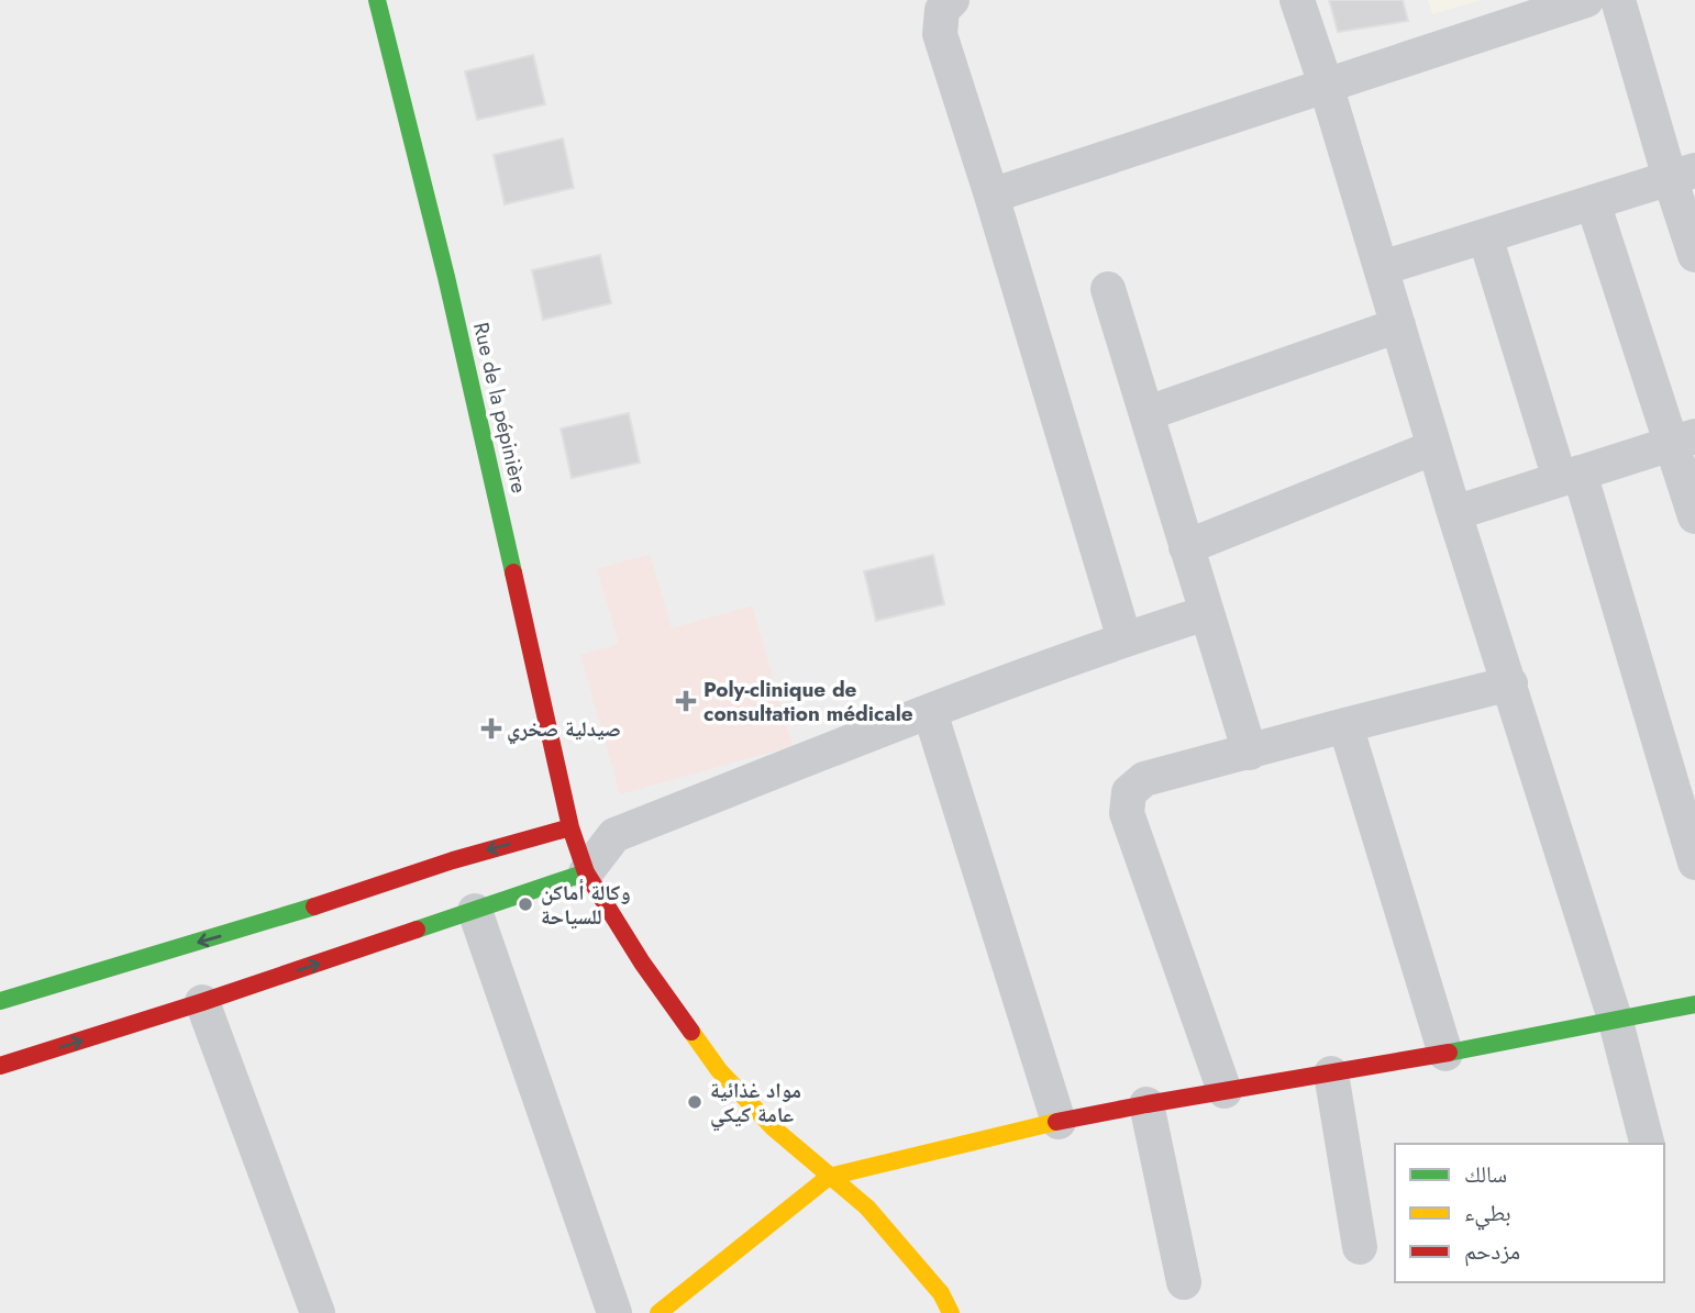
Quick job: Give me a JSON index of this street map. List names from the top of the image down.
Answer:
{
  "streets": {
    "street": ["Rue de la pépinière"]
  },
  "places": {
    "health": ["Poly-clinique de consultation médicale", "صيدلية صخري"],
    "other": ["وكالة أماكن للسياحة", "مواد غذائية عامة كيكي"]
  },
  "legend": ["سالك", "بطيء", "مزدحم"]
}
